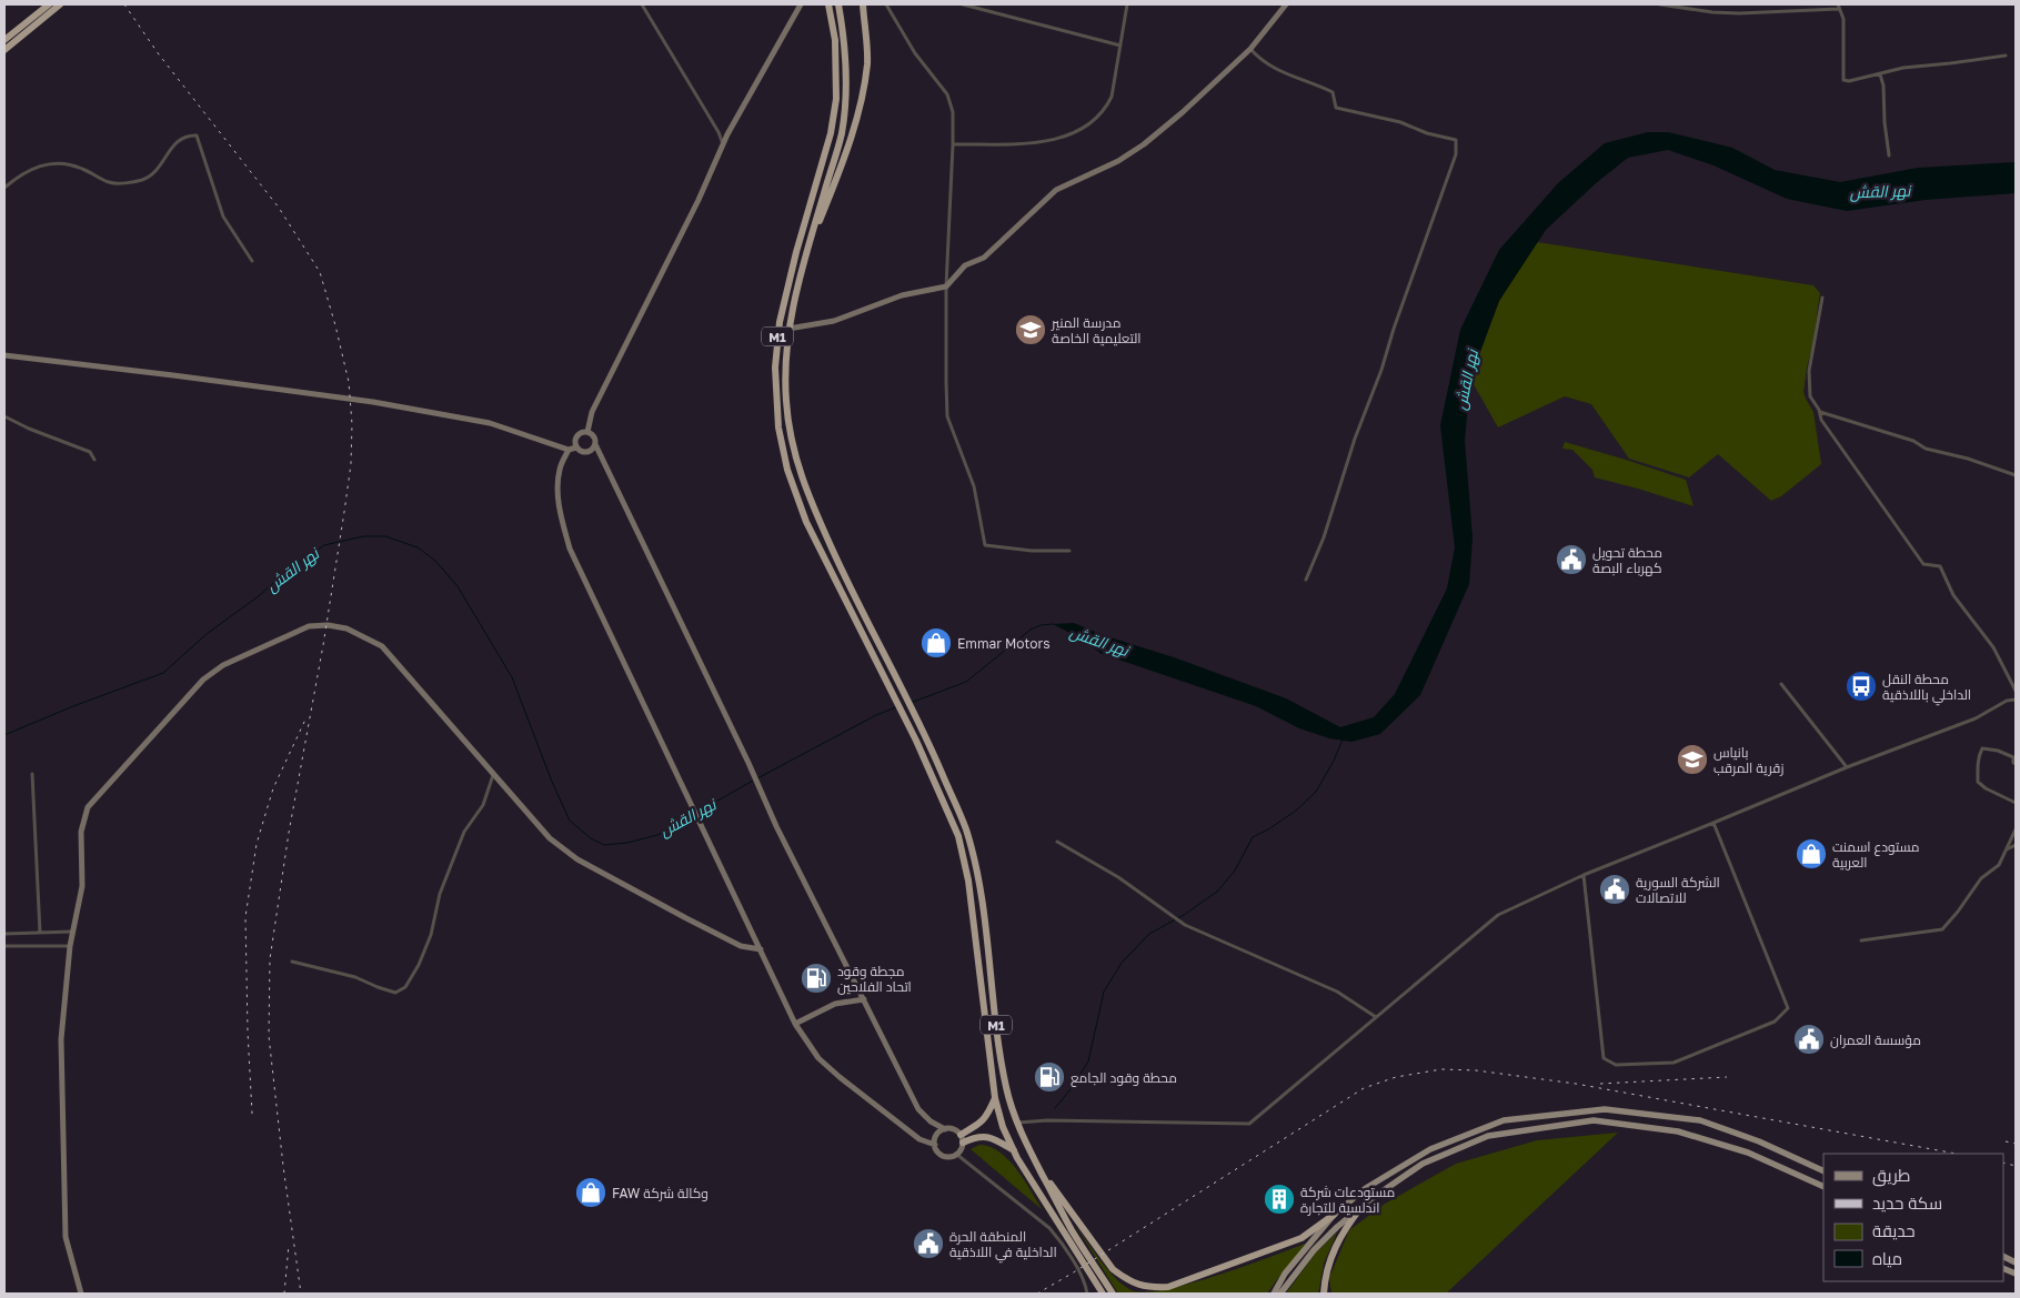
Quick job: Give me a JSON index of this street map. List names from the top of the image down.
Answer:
{
  "streets": {
    "highway": ["M1"]
  },
  "water": ["نهر القش"],
  "places": {
    "school or university": ["مدرسة المنير التعليمية الخاصة", "بانياس زقرية المرقب"],
    "public building": [
      "محطة تحويل كهرباء البصة",
      "الشركة السورية للاتصالات",
      "مؤسسة العمران",
      "المنطقة الحرة الداخلية في اللاذقية"
    ],
    "shop": ["Emmar Motors", "مستودع اسمنت العربية", "FAW وكالة شركة"],
    "bus stop": ["محطة النقل الداخلي باللاذقية"],
    "fuel station": ["مجطة وقود اتحاد الفلاحين", "محطة وقود الجامع"],
    "building": ["مستودعات شركة اندلسية للتجارة"]
  },
  "legend": [
    "طريق",
    "سكة حديد",
    "حديقة",
    "مياه"
  ]
}
